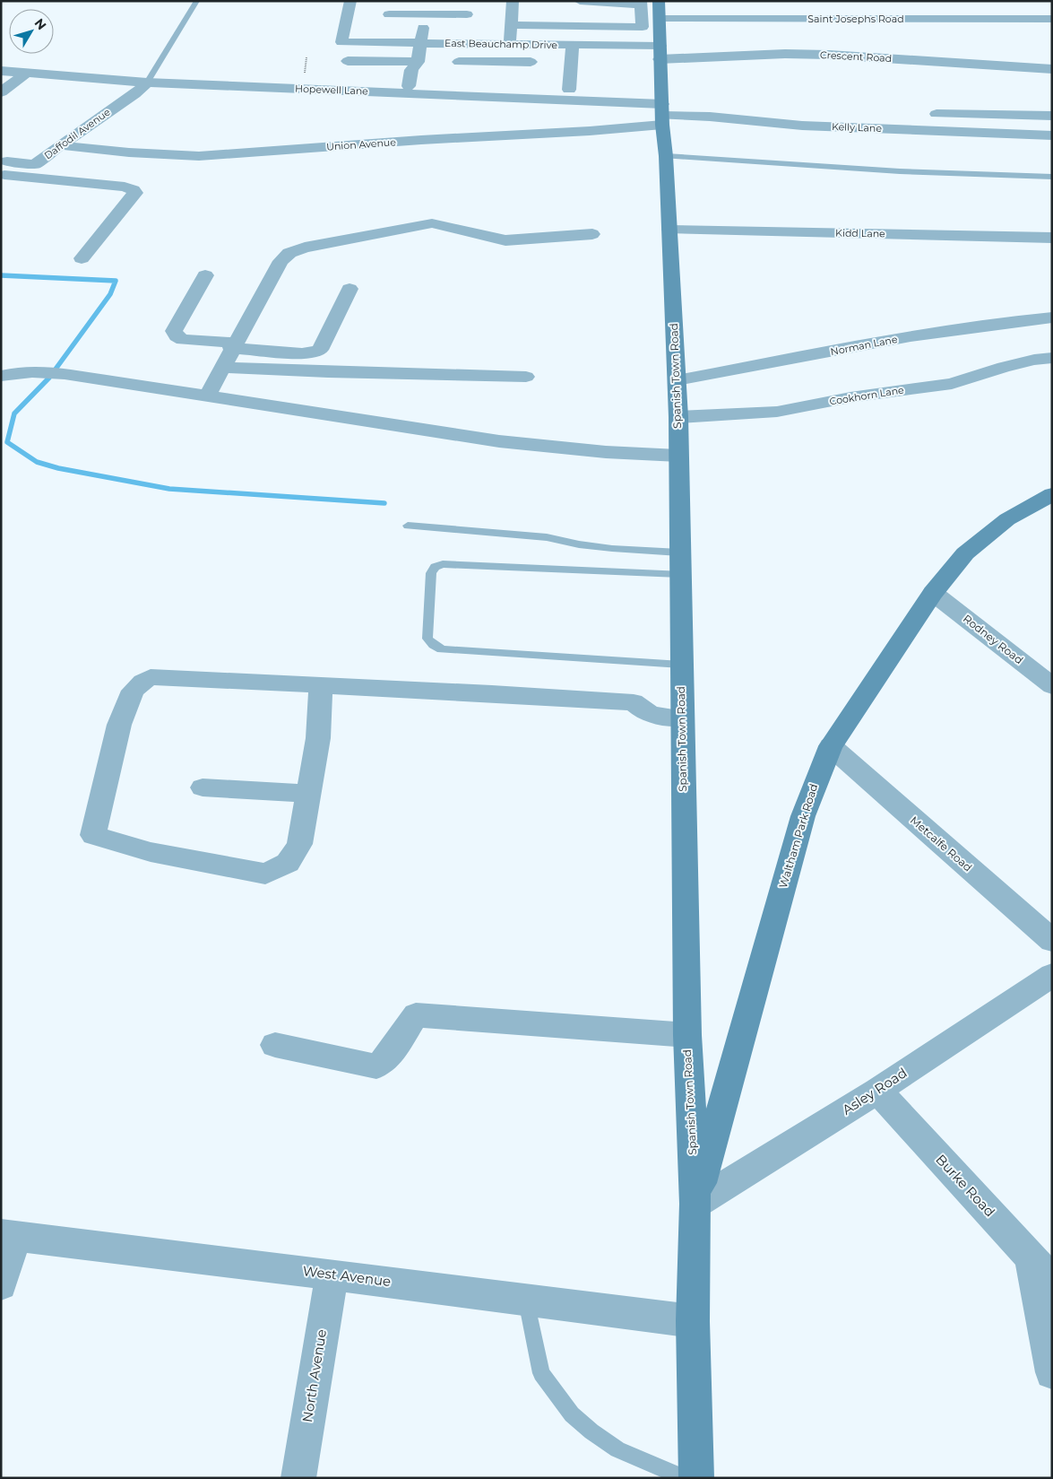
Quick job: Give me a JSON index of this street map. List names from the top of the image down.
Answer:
{
  "streets": {
    "main road": ["Spanish Town Road", "Waltham Park Road"],
    "street": [
      "Saint Josephs Road",
      "East Beauchamp Drive",
      "Crescent Road",
      "Hopewell Lane",
      "Kelly Lane",
      "Daffodil Avenue",
      "Union Avenue",
      "Kidd Lane",
      "Norman Lane",
      "Cookhorn Lane",
      "Rodney Road",
      "Metcalfe Road",
      "Asley Road",
      "Burke Road",
      "West Avenue",
      "North Avenue"
    ]
  },
  "crossings": [
    ["Saint Josephs Road", "Spanish Town Road"],
    ["East Beauchamp Drive", "Crescent Road"],
    ["East Beauchamp Drive", "Spanish Town Road"],
    ["Crescent Road", "Spanish Town Road"],
    ["Hopewell Lane", "Kelly Lane"],
    ["Hopewell Lane", "Daffodil Avenue"],
    ["Hopewell Lane", "Union Avenue"],
    ["Hopewell Lane", "Spanish Town Road"],
    ["Kelly Lane", "Union Avenue"],
    ["Kelly Lane", "Spanish Town Road"],
    ["Daffodil Avenue", "Union Avenue"],
    ["Union Avenue", "Spanish Town Road"],
    ["Kidd Lane", "Spanish Town Road"],
    ["Norman Lane", "Spanish Town Road"],
    ["Spanish Town Road", "Cookhorn Lane"],
    ["Spanish Town Road", "Waltham Park Road"],
    ["Spanish Town Road", "Asley Road"],
    ["Spanish Town Road", "West Avenue"],
    ["Rodney Road", "Waltham Park Road"],
    ["Waltham Park Road", "Metcalfe Road"],
    ["Waltham Park Road", "Asley Road"],
    ["Asley Road", "Burke Road"],
    ["West Avenue", "North Avenue"]
  ],
  "north": "top right"
}
